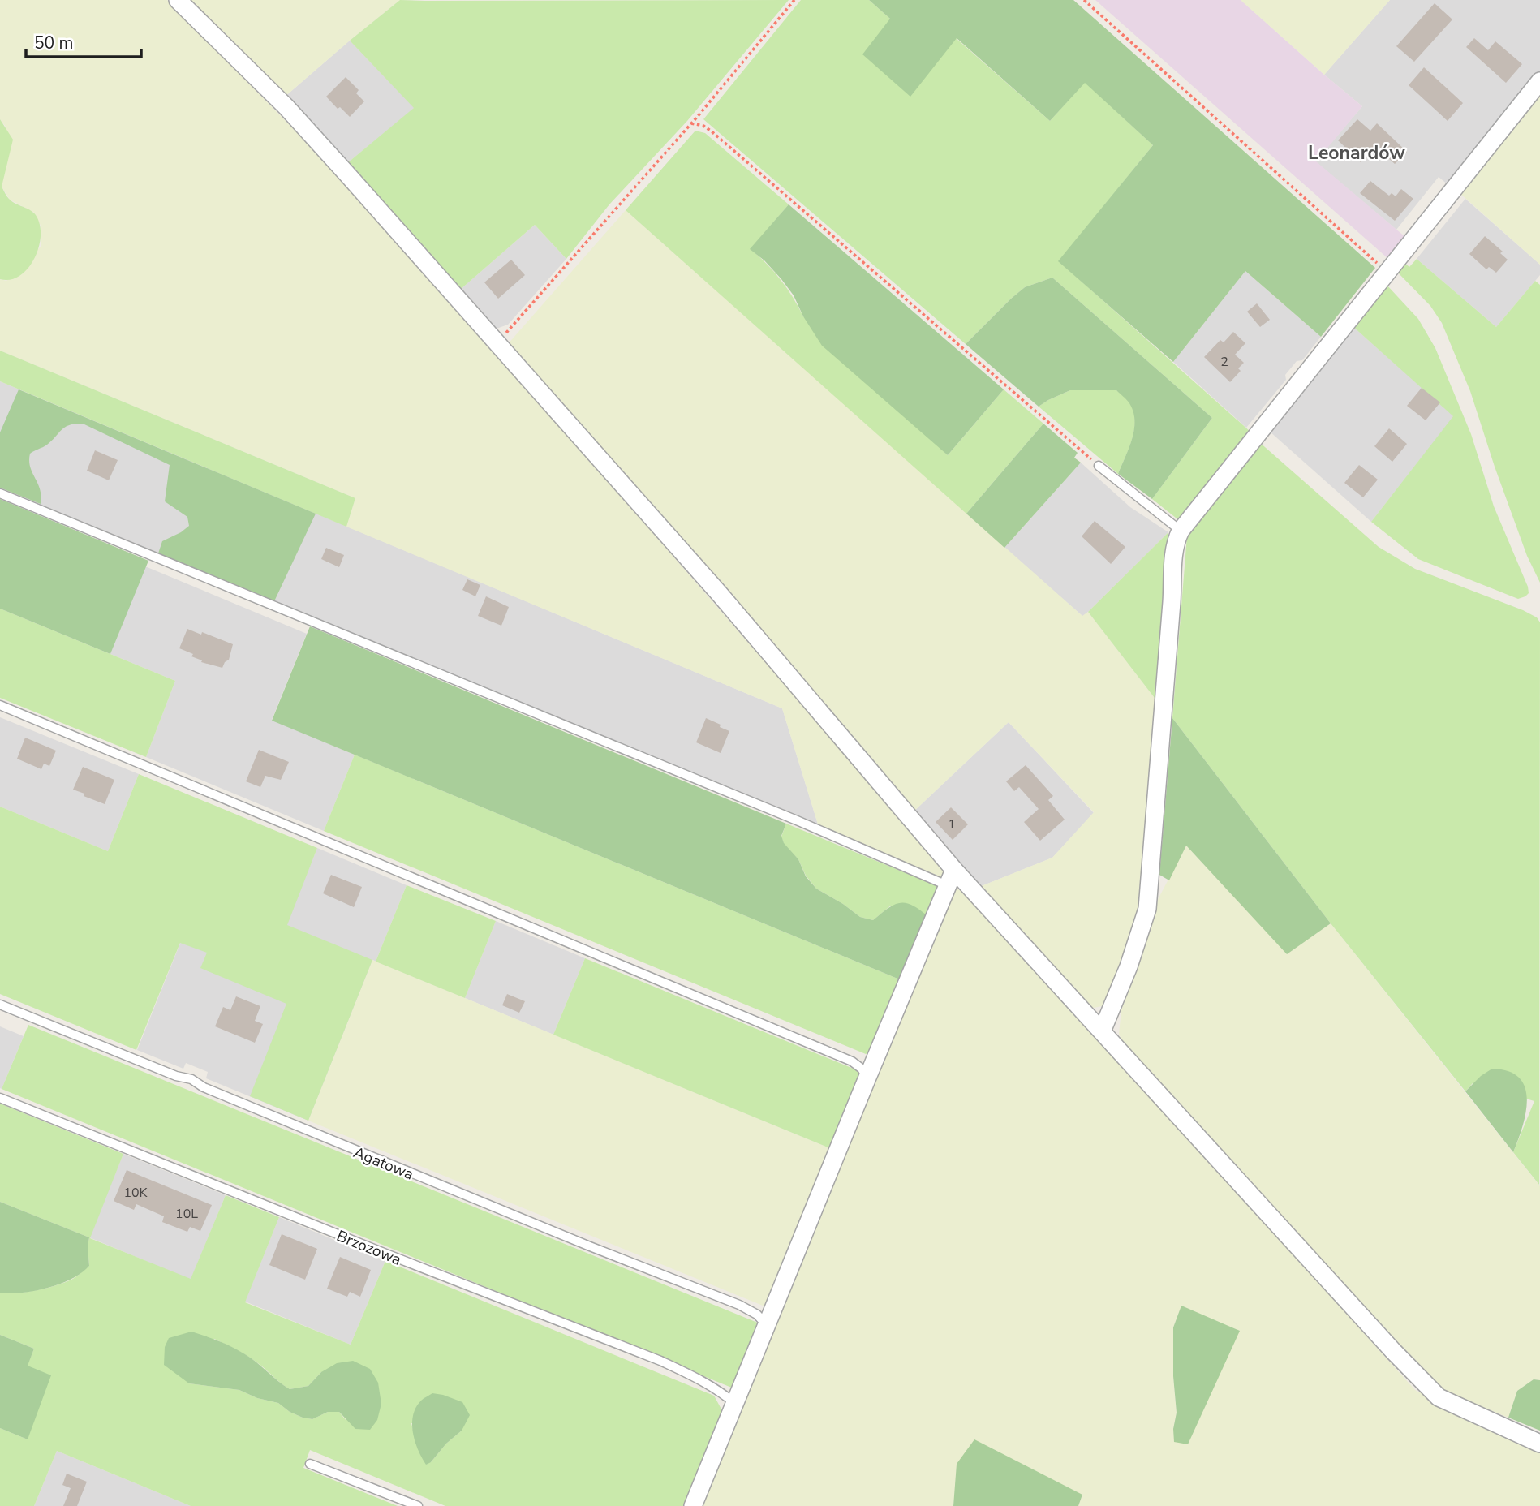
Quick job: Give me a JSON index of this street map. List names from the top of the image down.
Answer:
{
  "streets": {
    "lane": ["Agatowa", "Brzozowa"]
  },
  "districts": ["Leonardów"],
  "house_numbers": [
    "2",
    "1",
    "10K",
    "10L"
  ],
  "scale_bar": "50 m"
}
